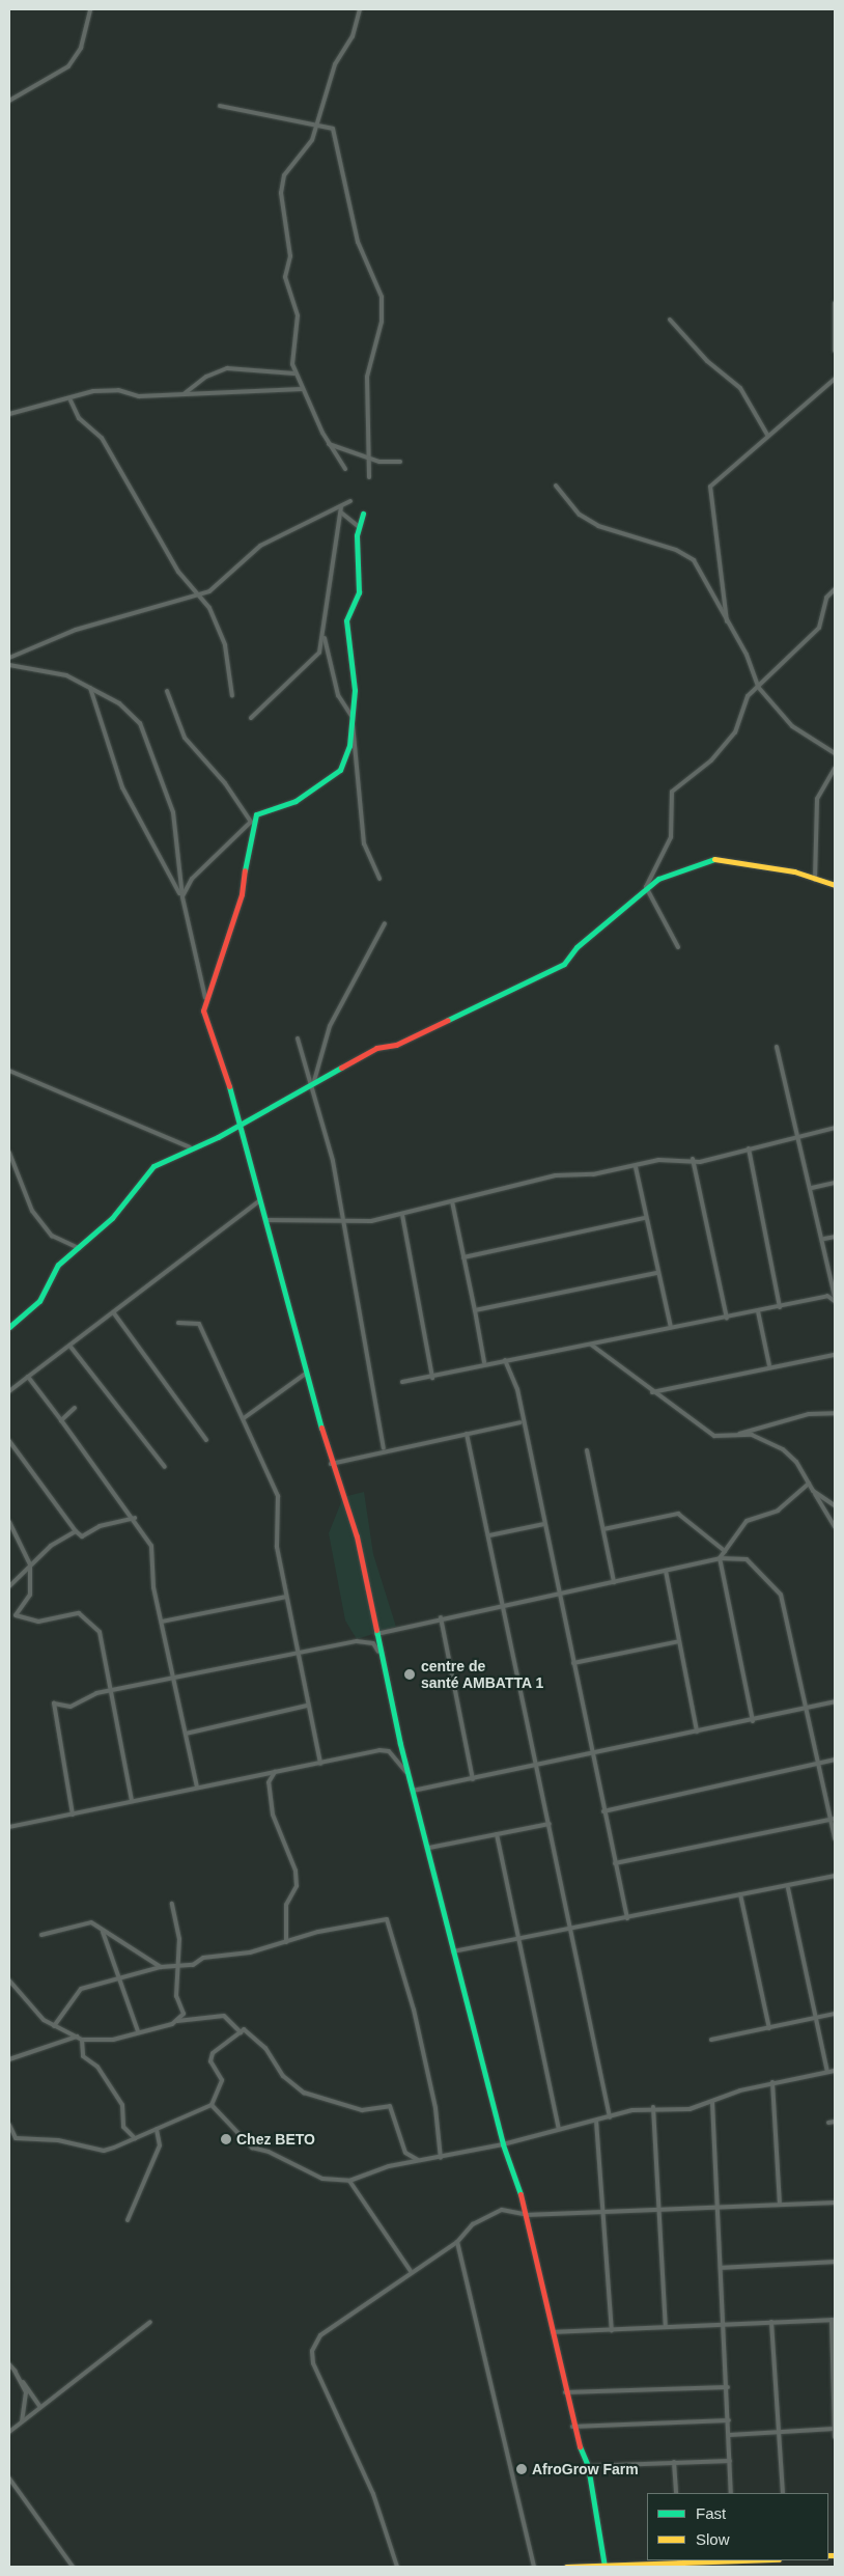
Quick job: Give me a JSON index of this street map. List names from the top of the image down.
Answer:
{
  "places": ["centre de santé AMBATTA 1", "Chez BETO", "AfroGrow Farm"],
  "legend": ["Fast", "Slow"]
}
